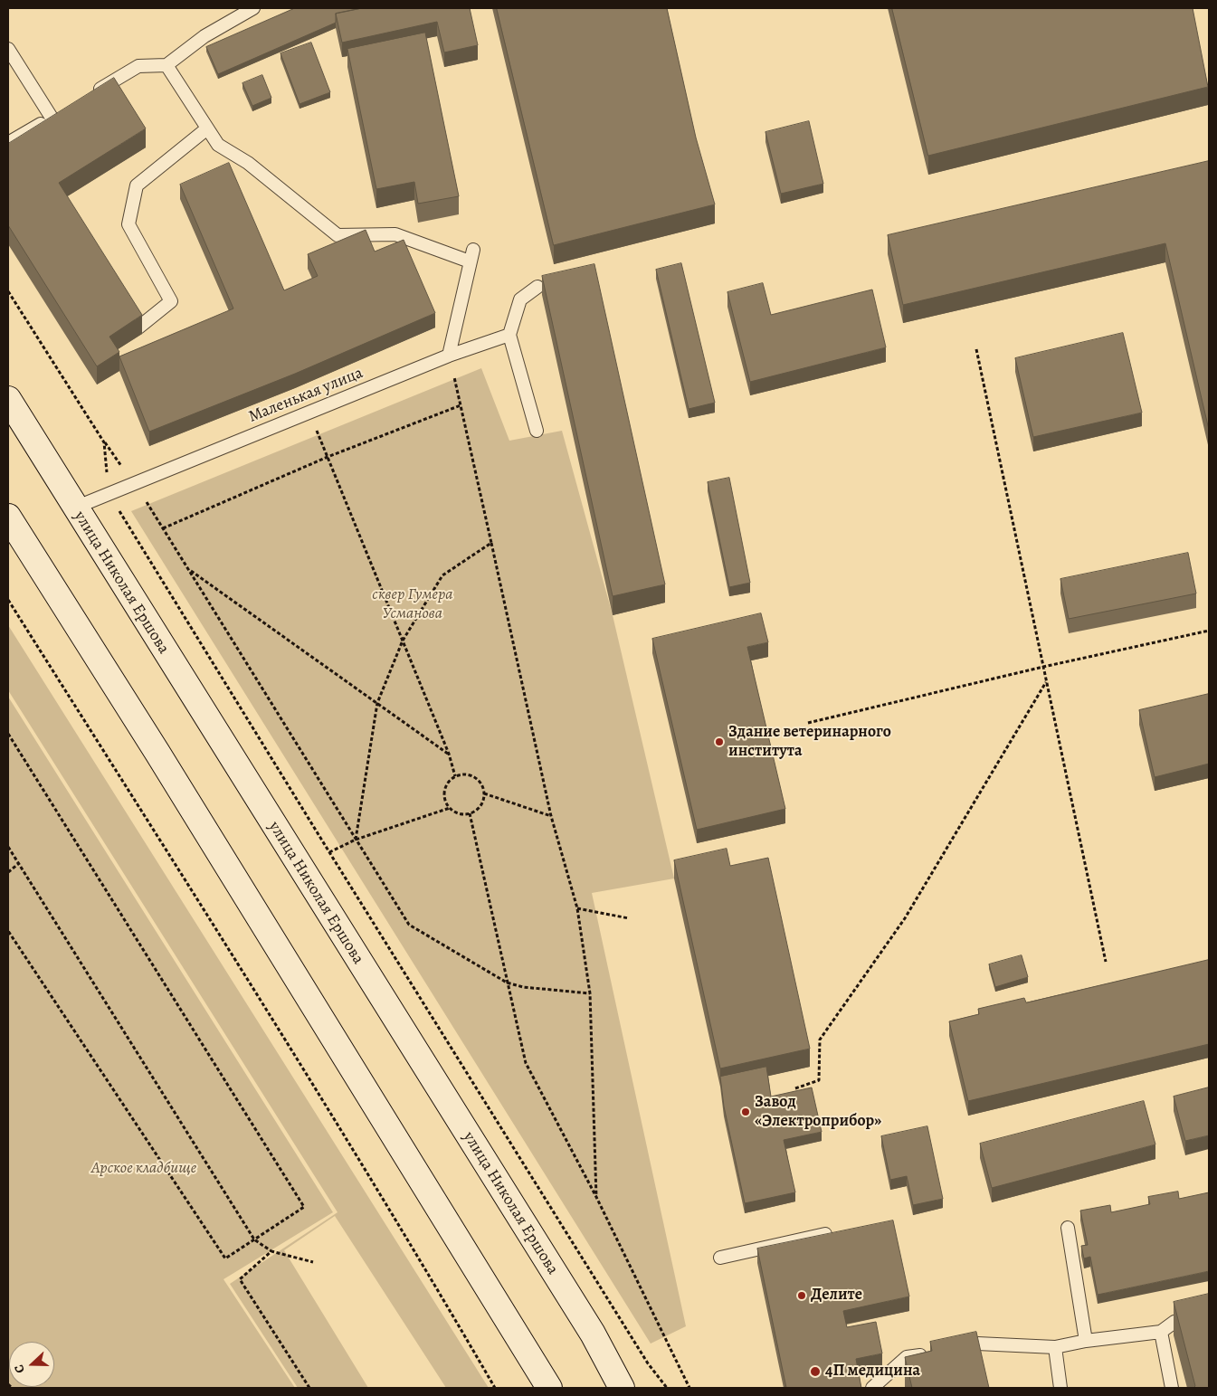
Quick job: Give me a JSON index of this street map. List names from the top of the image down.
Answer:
{
  "streets": {
    "main road": ["улица Николая Ершова"],
    "lane": ["Маленькая улица"]
  },
  "crossings": [
    ["Маленькая улица", "улица Николая Ершова"]
  ],
  "parks": ["сквер Гумера Усманова", "Арское кладбище"],
  "places": [
    "Здание ветеринарного института",
    "Завод «Электроприбор»",
    "Делите",
    "4П медицина"
  ],
  "north": "left"
}
